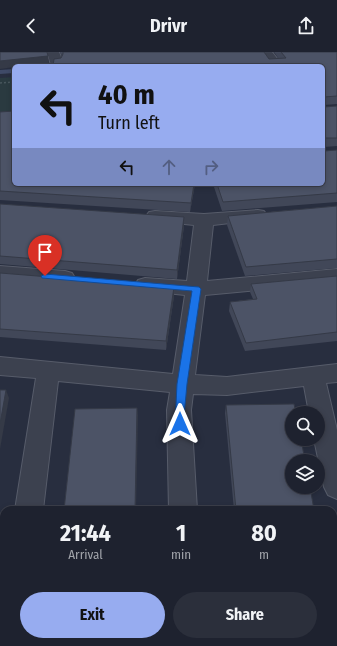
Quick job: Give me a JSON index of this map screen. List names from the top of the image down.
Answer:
{
  "page": {
    "header": "Drivr",
    "turn": ["40 m", "Turn left"],
    "eta": [
      "21:44",
      "Arrival",
      "1",
      "min",
      "80",
      "m"
    ],
    "buttons": ["Exit", "Share"]
  }
}
